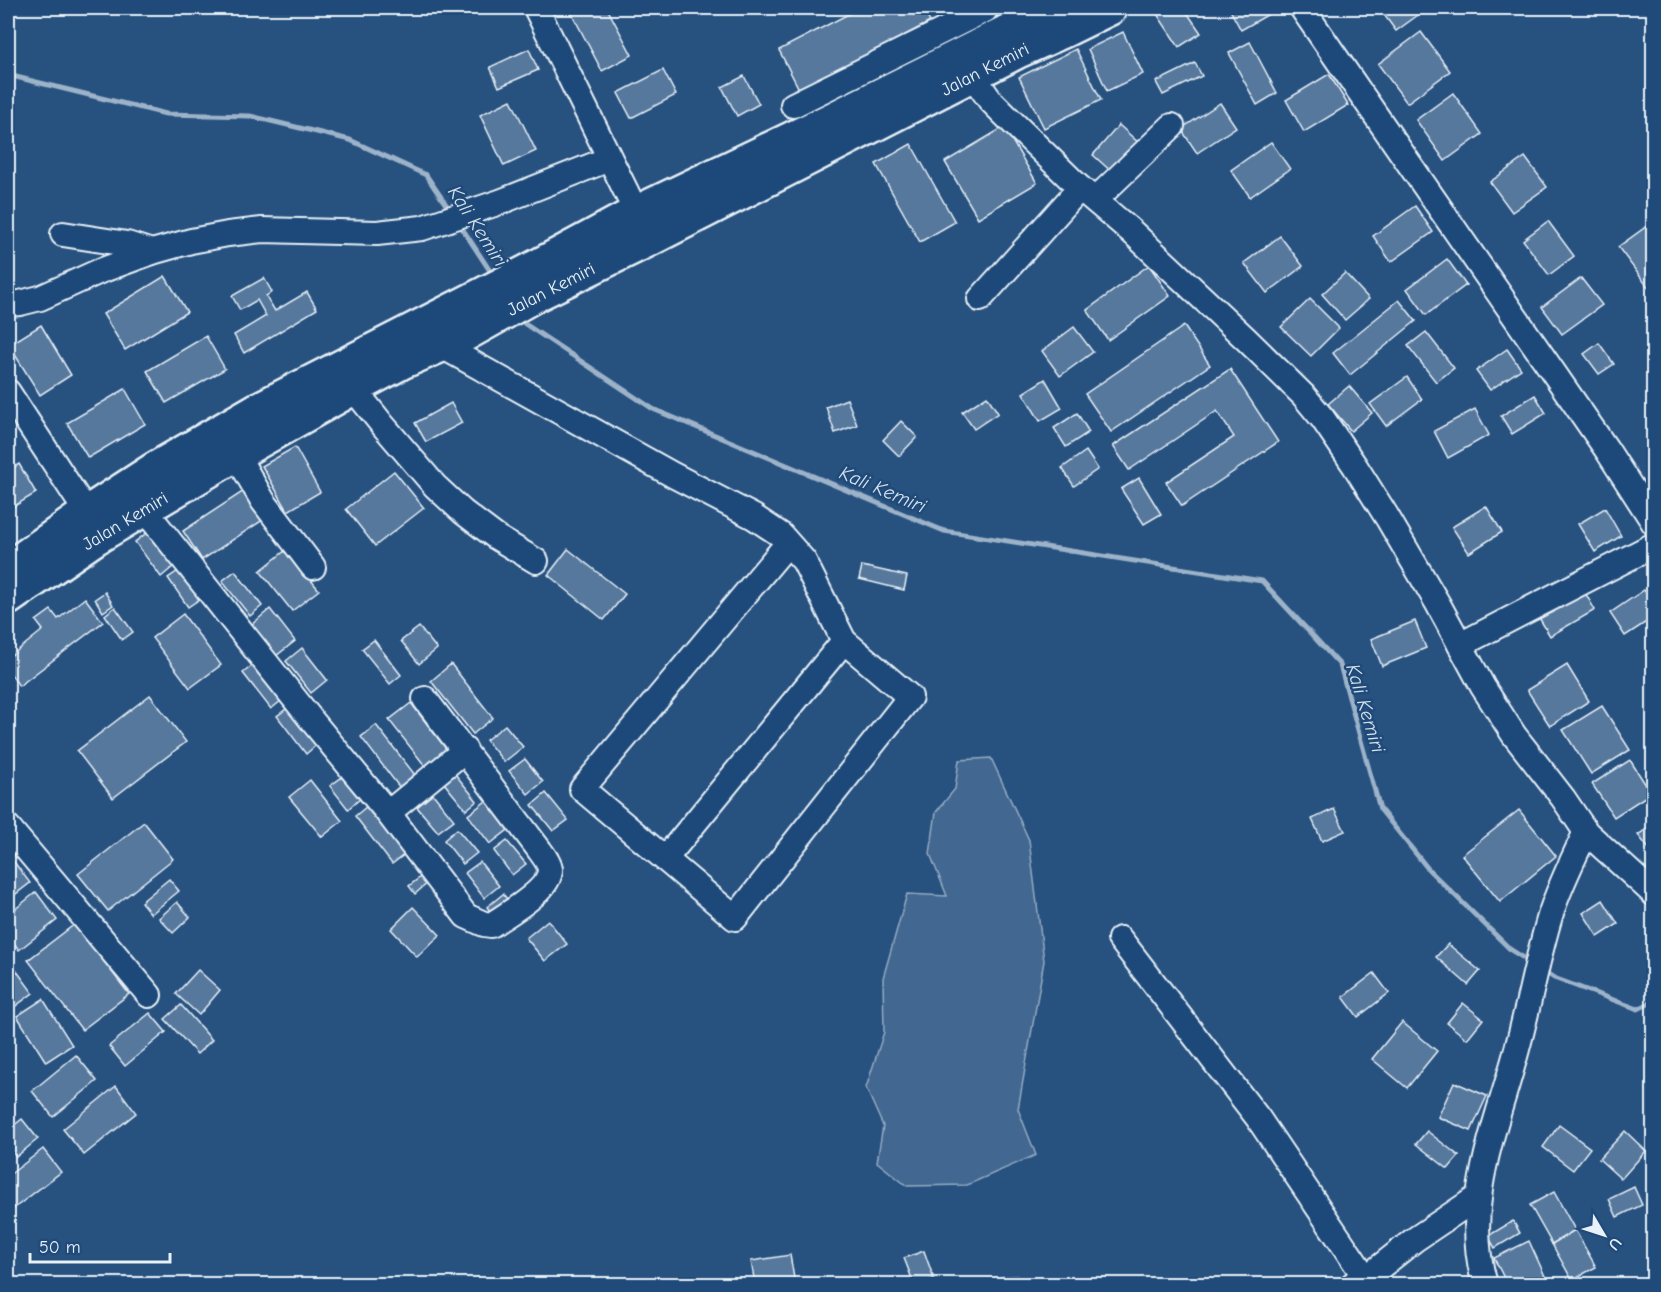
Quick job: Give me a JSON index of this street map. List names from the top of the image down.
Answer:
{
  "streets": {
    "highway": ["Jalan Kemiri"]
  },
  "water": ["Kali Kemiri"],
  "scale_bar": "50 m",
  "north": "bottom right"
}
